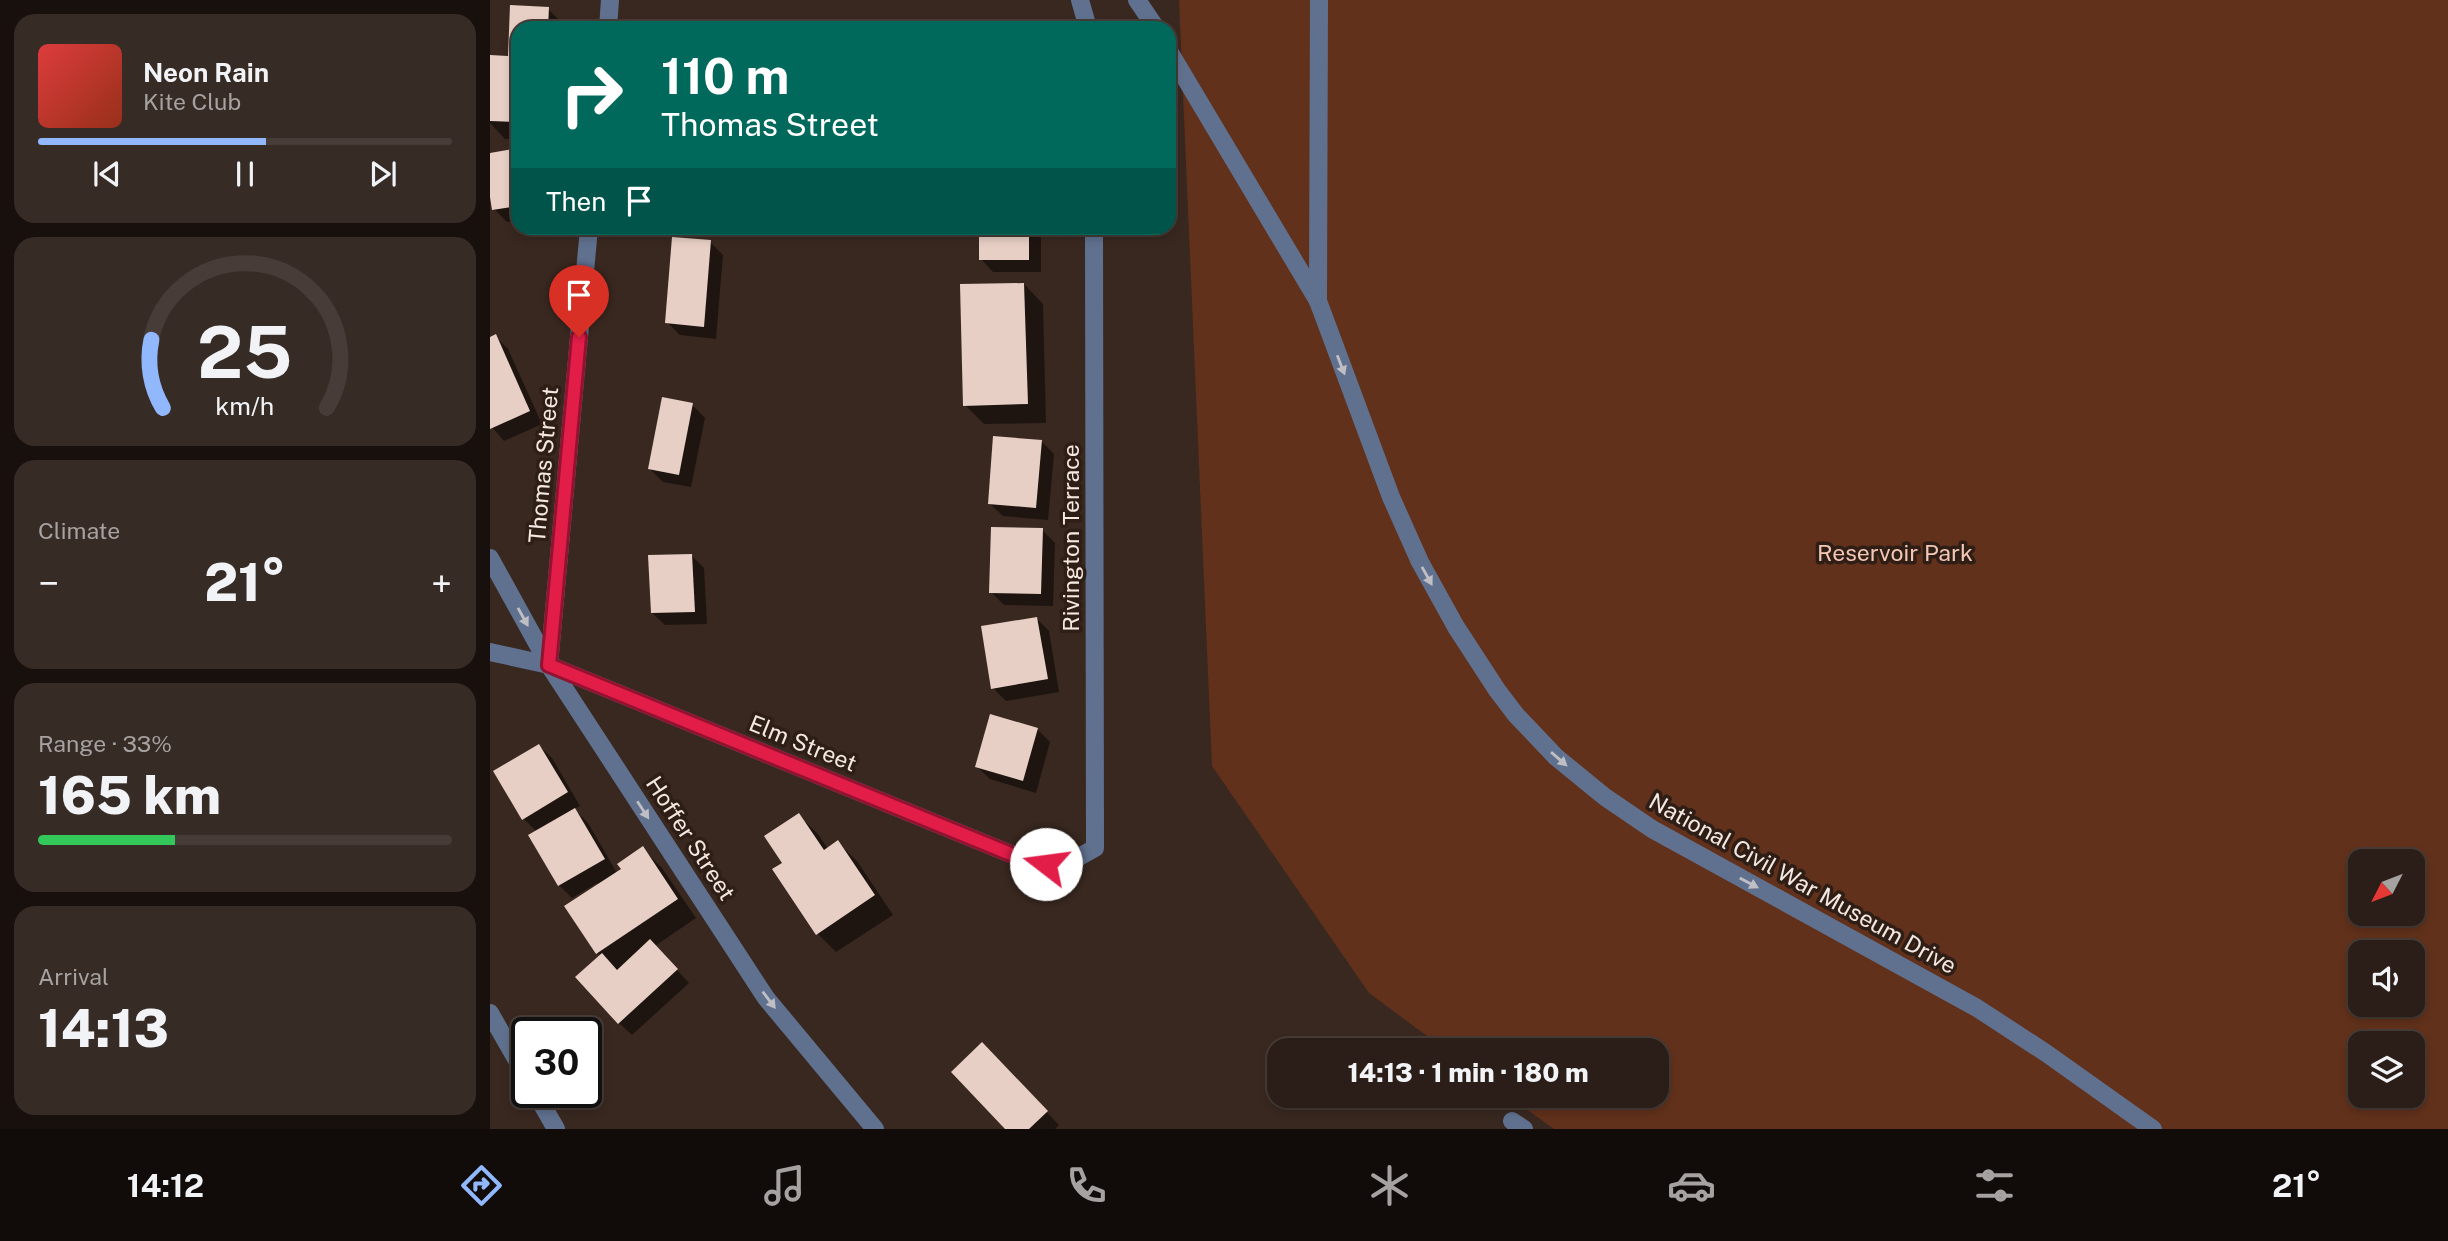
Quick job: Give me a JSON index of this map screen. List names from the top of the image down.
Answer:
{
  "streets": {
    "street": [
      "Thomas Street",
      "Rivington Terrace",
      "Elm Street",
      "Hoffer Street",
      "National Civil War Museum Drive"
    ]
  },
  "crossings": [
    ["Thomas Street", "Elm Street"],
    ["Thomas Street", "Hoffer Street"],
    ["Rivington Terrace", "Elm Street"],
    ["Elm Street", "Hoffer Street"]
  ],
  "one_way": ["Hoffer Street", "National Civil War Museum Drive"],
  "parks": ["Reservoir Park"],
  "north": "bottom left",
  "page": {
    "turn": ["110 m", "Thomas Street"],
    "song": ["Neon Rain", "Kite Club"],
    "then": "Then",
    "tile": [
      "Climate",
      ["Range · 33%", "165 km"],
      ["Arrival", "14:13"]
    ],
    "heat": ["−", "21°", "+"],
    "limit": "30",
    "trip": "14:13 · 1 min · 180 m",
    "tabs": ["14:12", "21°"],
    "gauge": ["25", "km/h"]
  }
}
